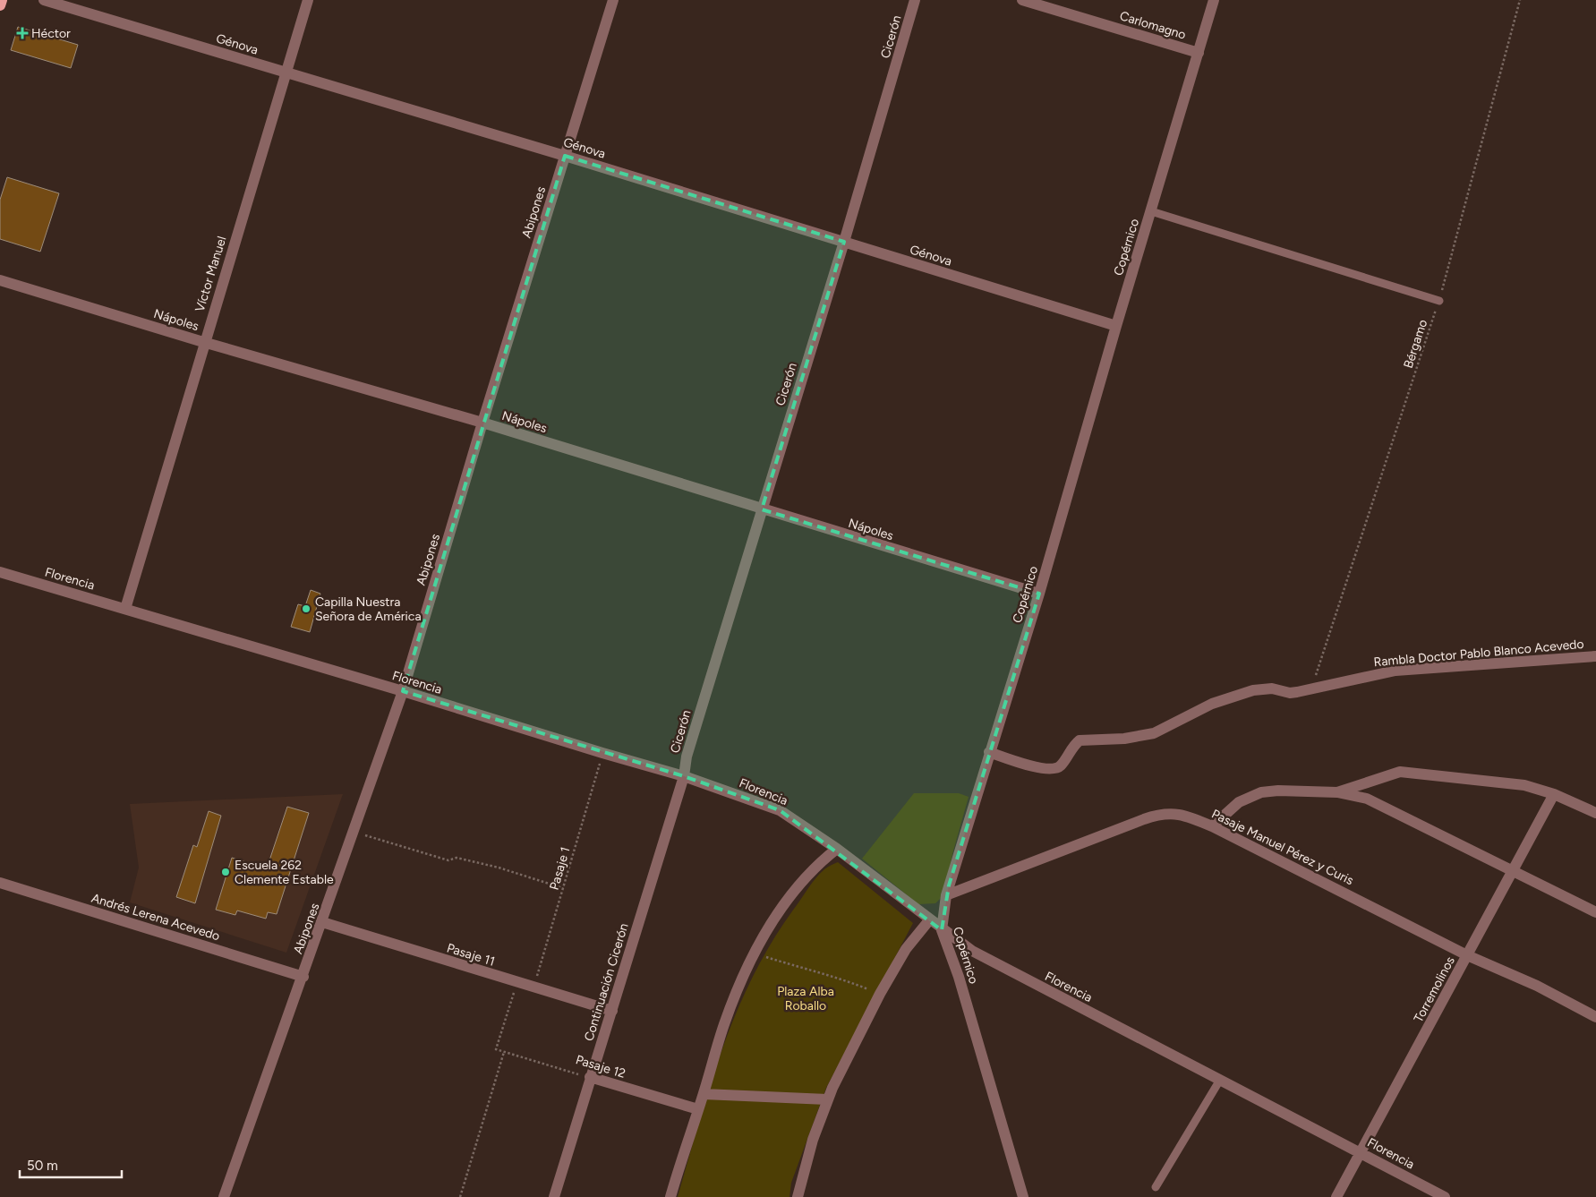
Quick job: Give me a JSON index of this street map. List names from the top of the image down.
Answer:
{
  "streets": {
    "street": [
      "Carlomagno",
      "Cicerón",
      "Génova",
      "Abipones",
      "Copérnico",
      "Víctor Manuel",
      "Nápoles",
      "Florencia",
      "Rambla Doctor Pablo Blanco Acevedo",
      "Pasaje Manuel Pérez y Curis",
      "Andrés Lerena Acevedo",
      "Pasaje 11",
      "Continuación Cicerón",
      "Torremolinos",
      "Pasaje 12"
    ],
    "path": ["Bérgamo", "Pasaje 1"]
  },
  "crossings": [
    ["Carlomagno", "Copérnico"],
    ["Cicerón", "Génova"],
    ["Cicerón", "Nápoles"],
    ["Cicerón", "Florencia"],
    ["Cicerón", "Continuación Cicerón"],
    ["Génova", "Abipones"],
    ["Génova", "Copérnico"],
    ["Génova", "Víctor Manuel"],
    ["Abipones", "Nápoles"],
    ["Abipones", "Florencia"],
    ["Abipones", "Andrés Lerena Acevedo"],
    ["Abipones", "Pasaje 11"],
    ["Copérnico", "Nápoles"],
    ["Copérnico", "Florencia"],
    ["Copérnico", "Rambla Doctor Pablo Blanco Acevedo"],
    ["Copérnico", "Pasaje Manuel Pérez y Curis"],
    ["Víctor Manuel", "Nápoles"],
    ["Víctor Manuel", "Florencia"],
    ["Bérgamo", "Rambla Doctor Pablo Blanco Acevedo"],
    ["Florencia", "Pasaje 1"],
    ["Florencia", "Continuación Cicerón"],
    ["Florencia", "Torremolinos"],
    ["Pasaje Manuel Pérez y Curis", "Torremolinos"],
    ["Pasaje 1", "Pasaje 11"],
    ["Pasaje 11", "Continuación Cicerón"],
    ["Pasaje 11", "Pasaje 12"],
    ["Continuación Cicerón", "Pasaje 12"]
  ],
  "parks": ["Plaza Alba Roballo"],
  "places": {
    "health": ["Héctor"],
    "other": ["Capilla Nuestra Señora de América", "Escuela 262 Clemente Estable"]
  },
  "scale_bar": "50 m"
}
